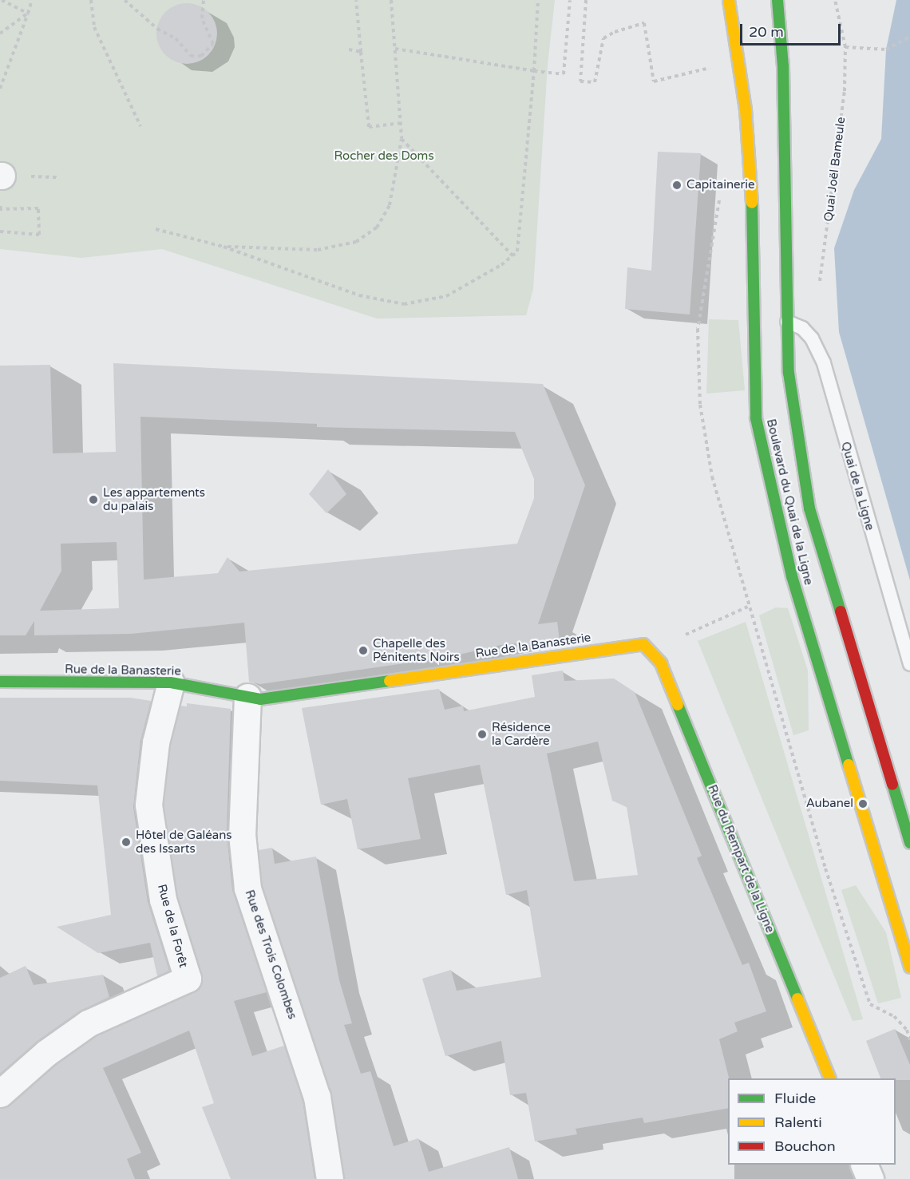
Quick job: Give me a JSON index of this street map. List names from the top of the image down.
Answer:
{
  "streets": {
    "main road": ["Boulevard du Quai de la Ligne", "Rue de la Banasterie", "Rue du Rempart de la Ligne"],
    "street": ["Rue de la Forêt", "Rue des Trois Colombes"],
    "lane": ["Quai de la Ligne"],
    "path": ["Quai Joël Bameule"]
  },
  "crossings": [
    ["Quai de la Ligne", "Boulevard du Quai de la Ligne"],
    ["Rue de la Banasterie", "Rue du Rempart de la Ligne"],
    ["Rue de la Banasterie", "Rue de la Forêt"],
    ["Rue de la Banasterie", "Rue des Trois Colombes"]
  ],
  "parks": ["Rocher des Doms"],
  "places": [
    "Capitainerie",
    "Les appartements du palais",
    "Chapelle des Pénitents Noirs",
    "Résidence la Cardère",
    "Aubanel",
    "Hôtel de Galéans des Issarts"
  ],
  "legend": ["Fluide", "Ralenti", "Bouchon"],
  "scale_bar": "20 m"
}
